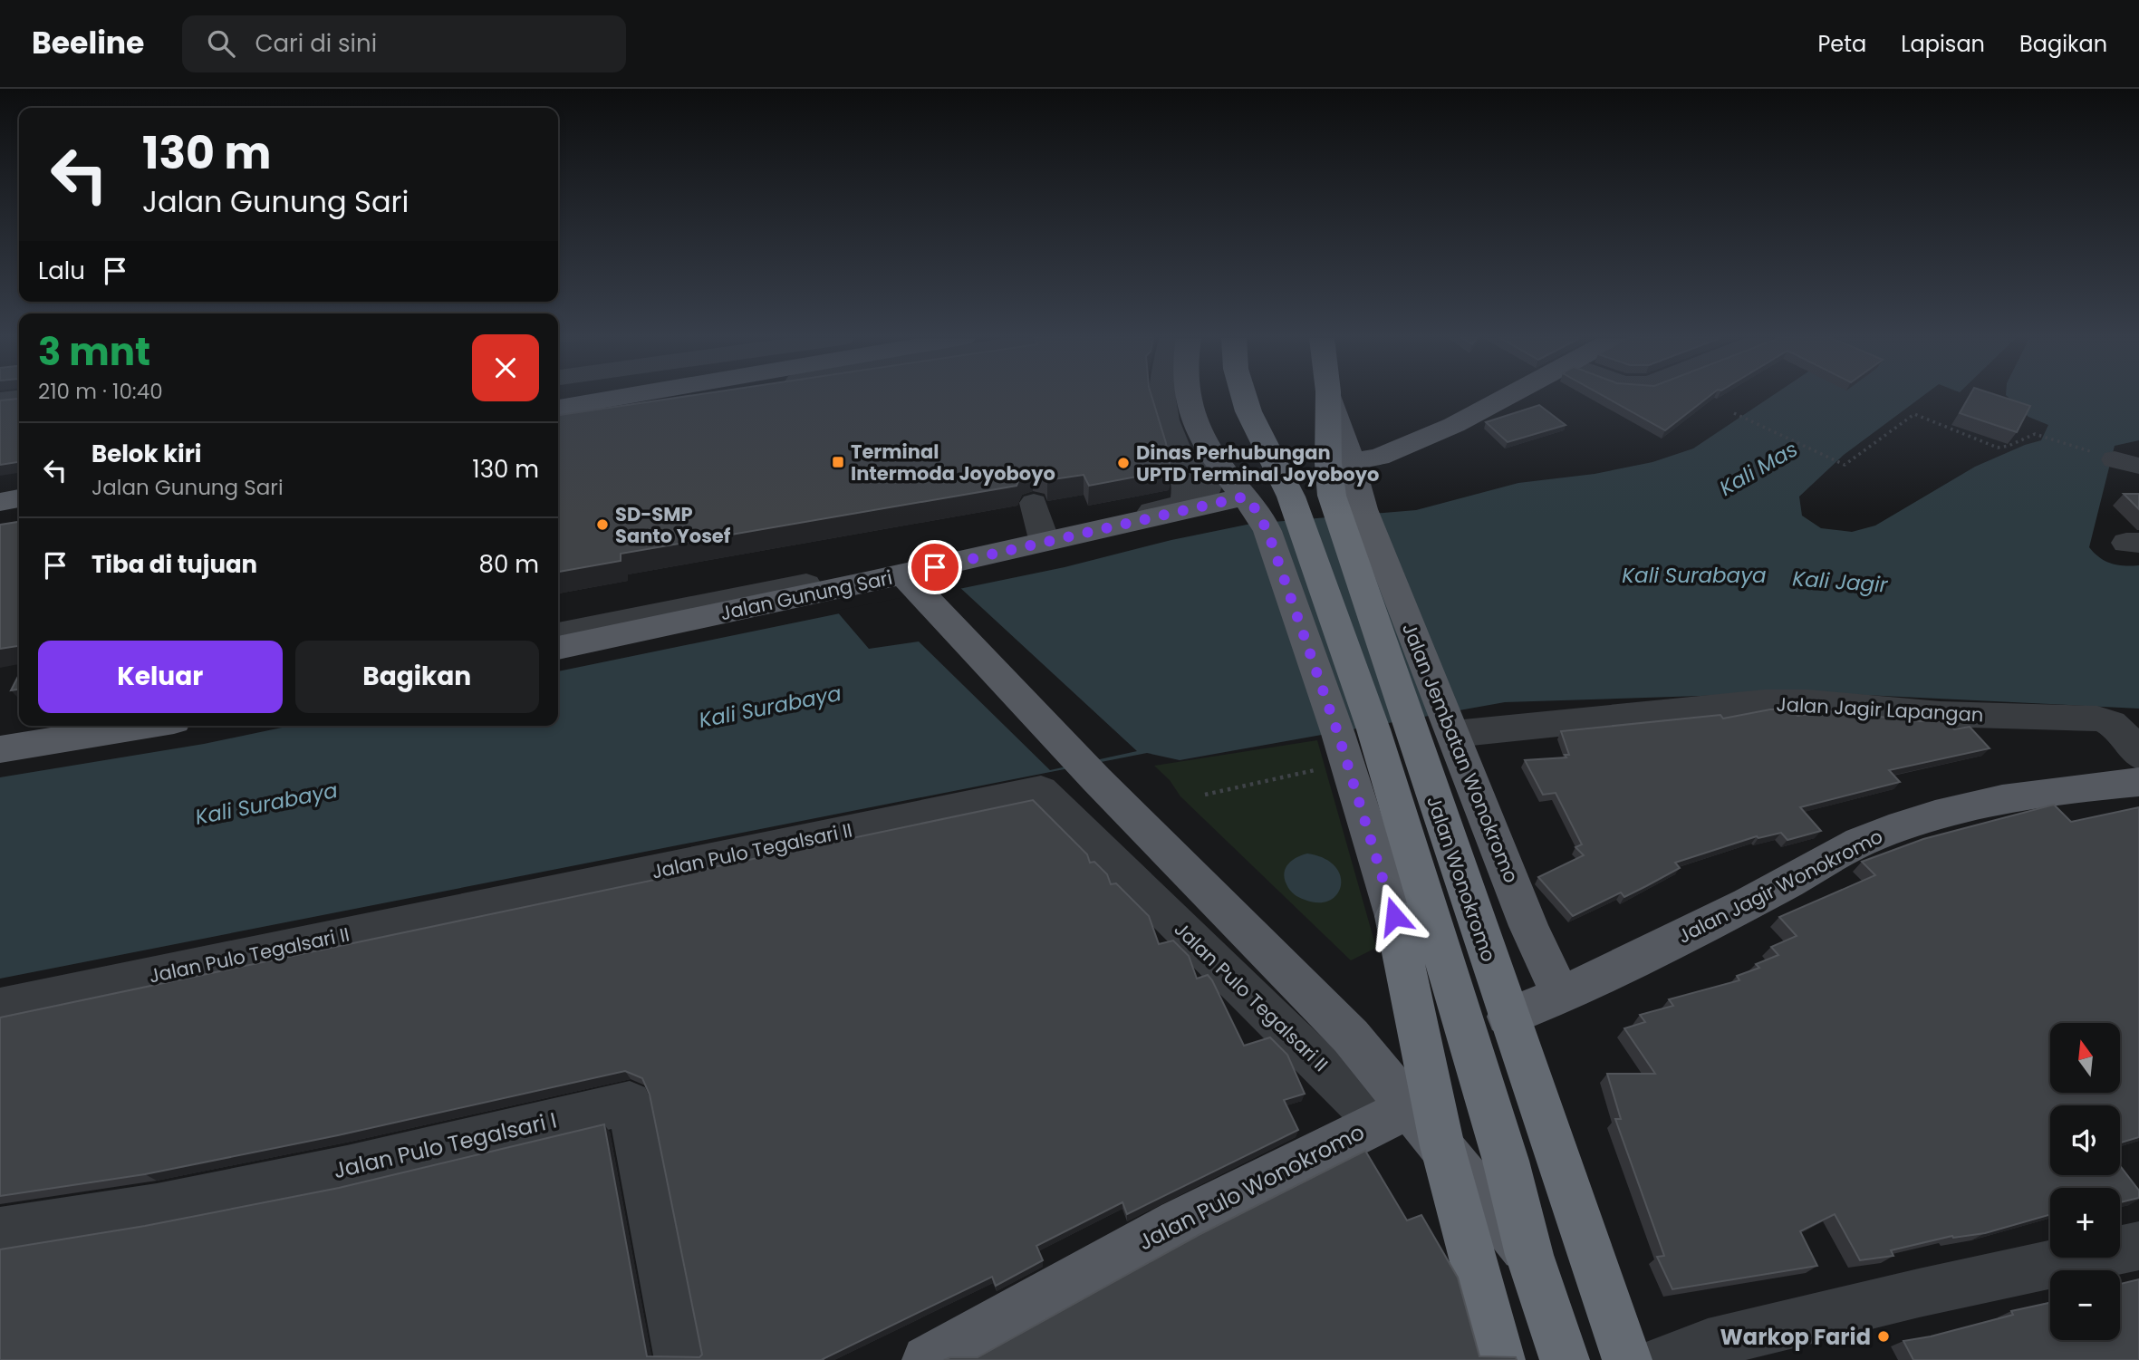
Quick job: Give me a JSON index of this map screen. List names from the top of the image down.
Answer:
{
  "streets": {
    "highway": ["Jalan Wonokromo"],
    "main road": [
      "Jalan Gunung Sari",
      "Jalan Jembatan Wonokromo",
      "Jalan Jagir Wonokromo",
      "Jalan Pulo Wonokromo"
    ],
    "street": ["Jalan Jagir Lapangan", "Jalan Pulo Tegalsari II", "Jalan Pulo Tegalsari I"]
  },
  "crossings": [
    ["Jalan Gunung Sari", "Jalan Wonokromo"],
    ["Jalan Jagir Lapangan", "Jalan Jembatan Wonokromo"],
    ["Jalan Jembatan Wonokromo", "Jalan Jagir Wonokromo"],
    ["Jalan Pulo Tegalsari II", "Jalan Pulo Wonokromo"],
    ["Jalan Wonokromo", "Jalan Jagir Wonokromo"]
  ],
  "water": ["Kali Mas", "Kali Surabaya", "Kali Jagir"],
  "places": {
    "transit": ["Terminal Intermoda Joyoboyo"],
    "other": ["Dinas Perhubungan UPTD Terminal Joyoboyo", "SD-SMP Santo Yosef", "Warkop Farid"]
  },
  "north": "top",
  "page": {
    "header": "Beeline",
    "search": "Cari di sini",
    "nav": ["Peta", "Lapisan", "Bagikan"],
    "turn": ["130 m", "Jalan Gunung Sari"],
    "then": "Lalu",
    "heading": ["3 mnt", "210 m · 10:40"],
    "list": [
      {
        "name": "Belok kiri",
        "note": "Jalan Gunung Sari",
        "value": "130 m"
      },
      {
        "name": "Tiba di tujuan",
        "value": "80 m"
      }
    ],
    "buttons": ["Keluar", "Bagikan"],
    "map_buttons": ["+", "−"]
  }
}
